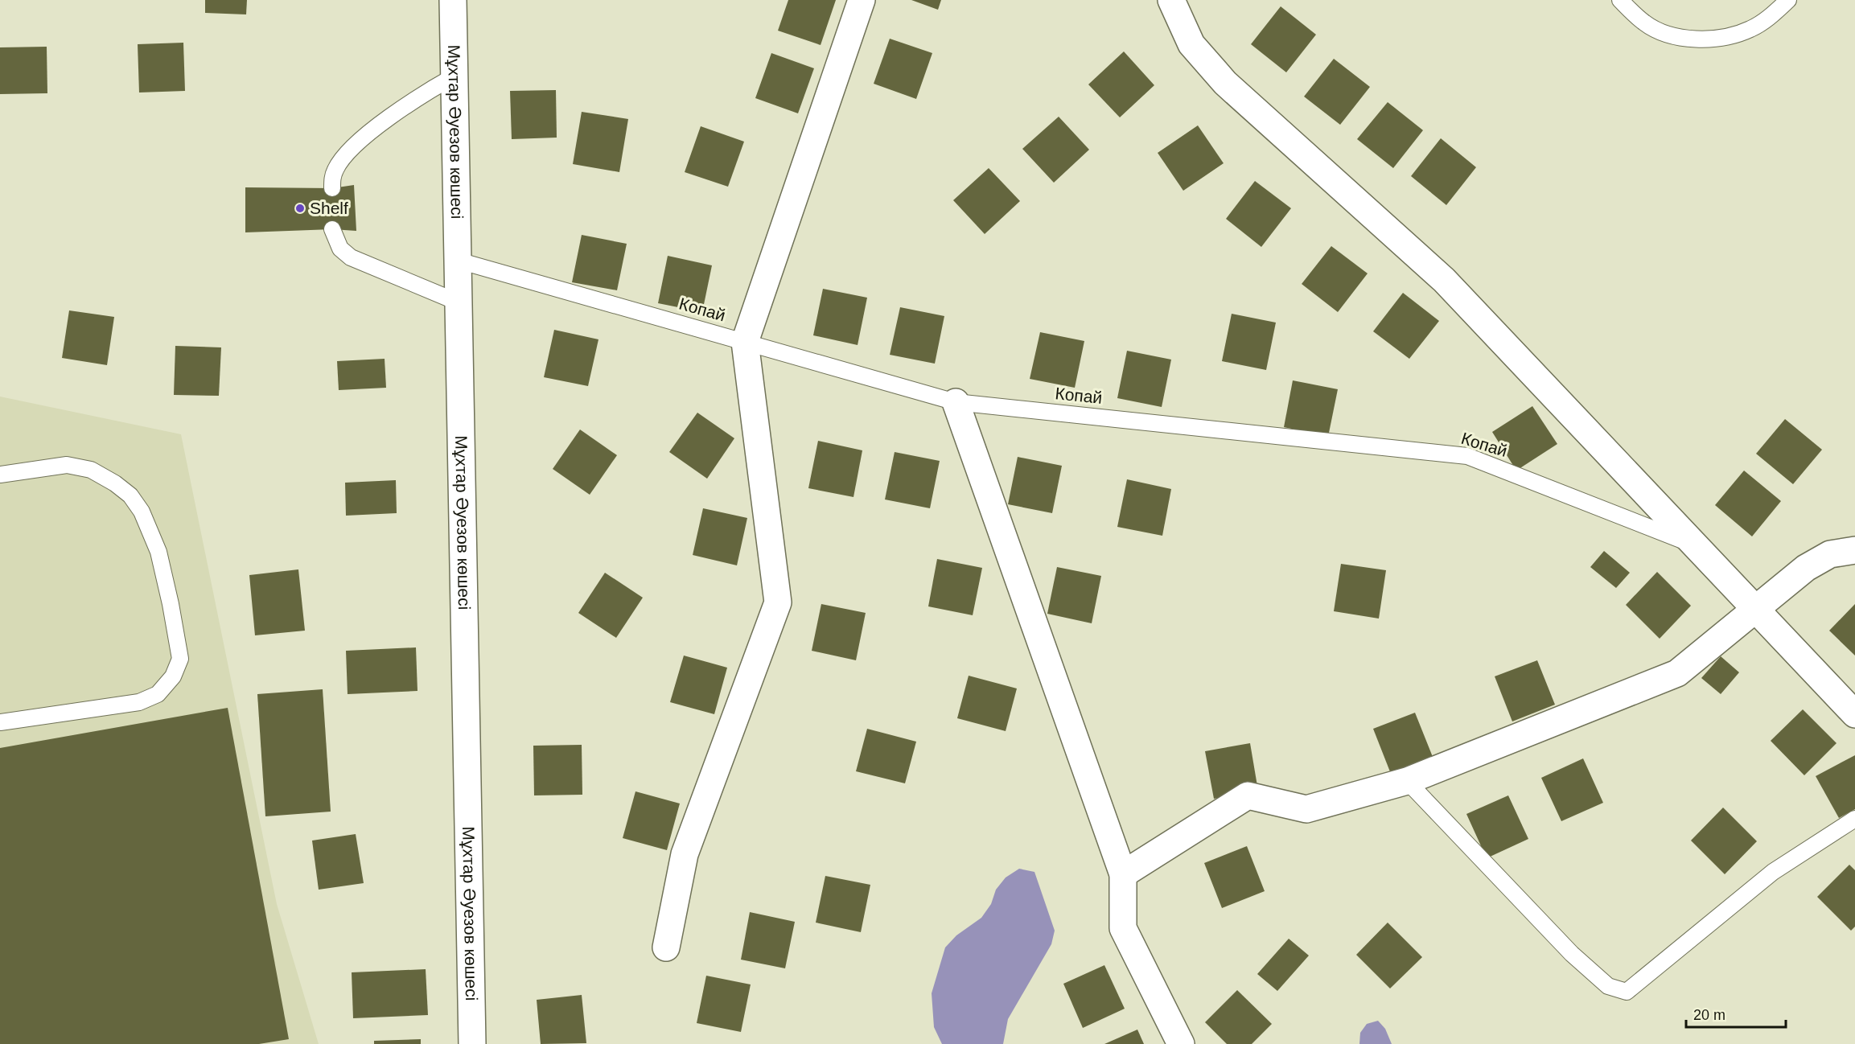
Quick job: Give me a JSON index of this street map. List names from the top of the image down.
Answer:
{
  "streets": {
    "street": ["Мұхтар Әуезов көшесі"],
    "lane": ["Копай"]
  },
  "crossings": [
    ["Мұхтар Әуезов көшесі", "Копай"]
  ],
  "places": ["Shelf"],
  "scale_bar": "20 m"
}
